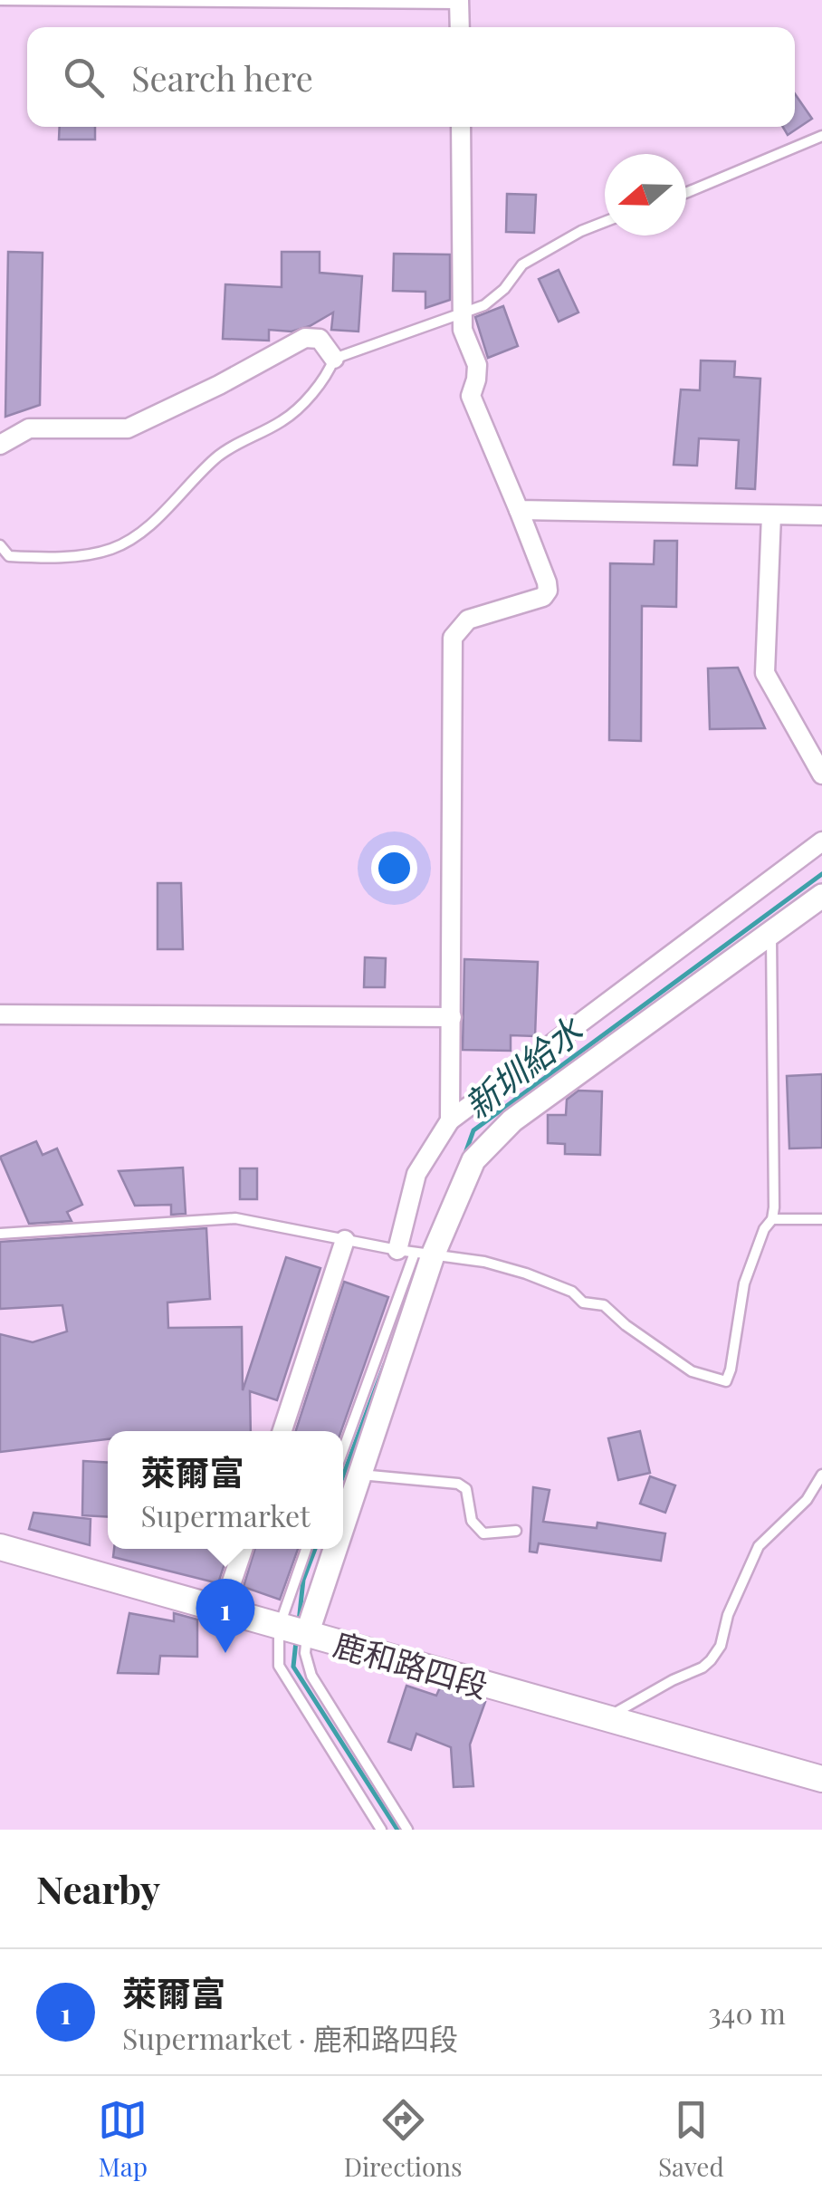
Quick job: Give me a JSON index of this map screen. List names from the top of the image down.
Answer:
{
  "streets": {
    "main road": ["鹿和路四段"]
  },
  "water": ["新圳給水"],
  "north": "left",
  "page": {
    "search": "Search here",
    "popup": ["萊爾富", "Supermarket"],
    "pins": "1",
    "heading": "Nearby",
    "list": [
      {
        "mark": "1",
        "name": "萊爾富",
        "note": "Supermarket · 鹿和路四段",
        "value": "340 m"
      }
    ],
    "nav": ["Map", "Directions", "Saved"]
  }
}
